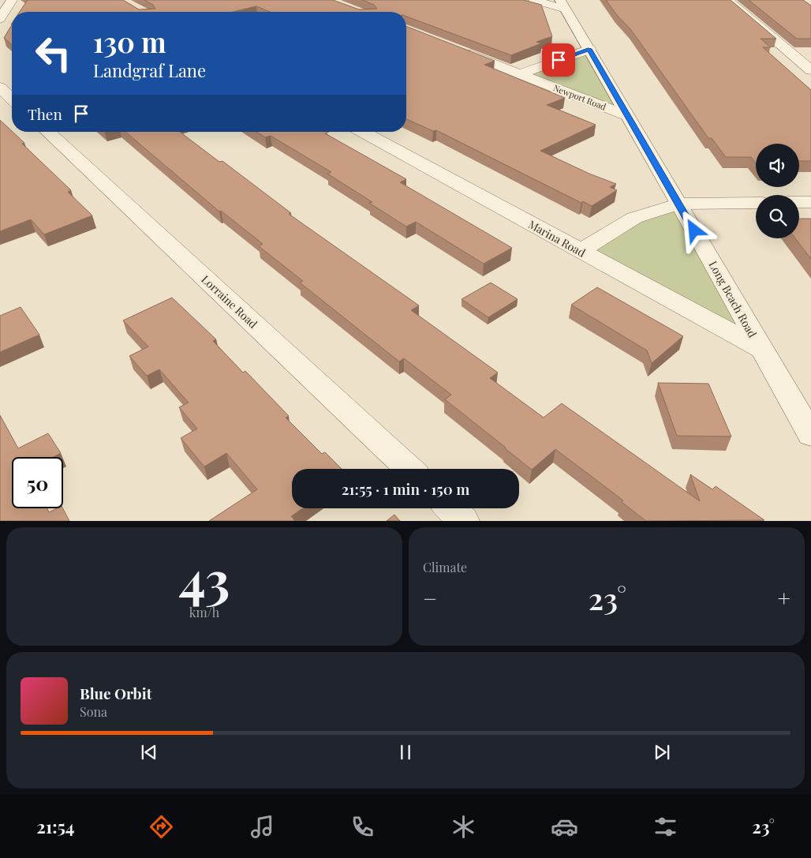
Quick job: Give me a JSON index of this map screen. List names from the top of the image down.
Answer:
{
  "streets": {
    "street": [
      "Newport Road",
      "Marina Road",
      "Long Beach Road",
      "Lorraine Road"
    ]
  },
  "crossings": [
    ["Newport Road", "Long Beach Road"],
    ["Marina Road", "Long Beach Road"]
  ],
  "page": {
    "turn": ["130 m", "Landgraf Lane"],
    "then": "Then",
    "limit": "50",
    "trip": "21:55 · 1 min · 150 m",
    "tile": [
      ["43", "km/h"],
      "Climate"
    ],
    "heat": ["−", "23°", "+"],
    "song": ["Blue Orbit", "Sona"],
    "tabs": ["21:54", "23°"]
  }
}
